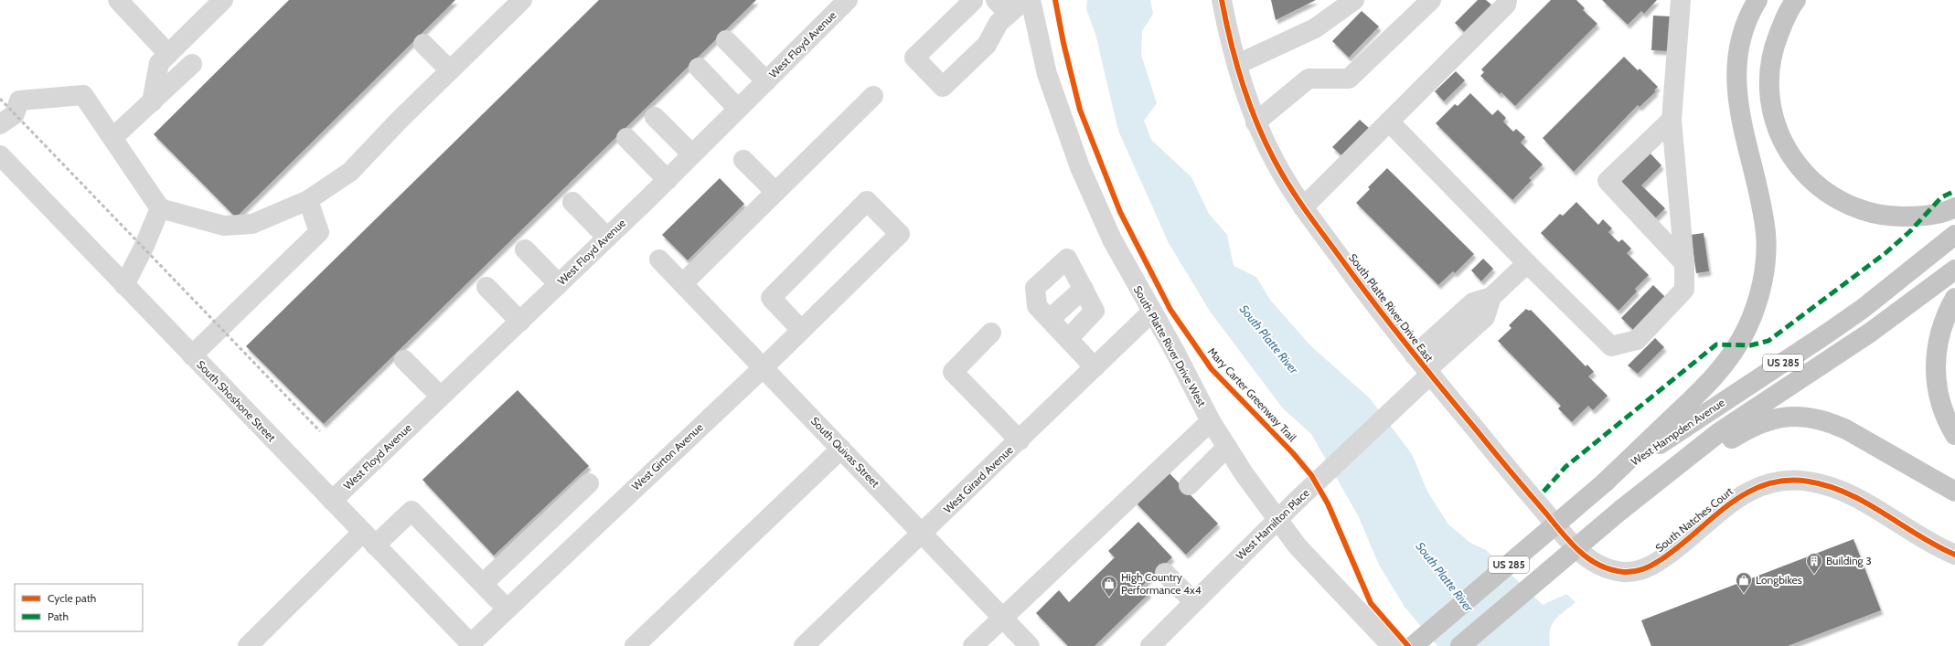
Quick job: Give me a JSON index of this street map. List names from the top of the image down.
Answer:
{
  "streets": {
    "highway": ["US 285", "West Hampden Avenue"],
    "street": [
      "West Floyd Avenue",
      "South Platte River Drive East",
      "South Platte River Drive West",
      "South Shoshone Street",
      "South Quivas Street",
      "West Girton Avenue",
      "West Girard Avenue",
      "South Natches Court",
      "West Hamilton Place"
    ],
    "cycle path": ["Mary Carter Greenway Trail"]
  },
  "crossings": [
    ["West Floyd Avenue", "South Shoshone Street"],
    ["South Platte River Drive East", "South Natches Court"],
    ["South Platte River Drive East", "West Hamilton Place"],
    ["South Platte River Drive West", "West Girard Avenue"],
    ["South Platte River Drive West", "West Hamilton Place"],
    ["South Shoshone Street", "West Girton Avenue"],
    ["South Quivas Street", "West Girton Avenue"],
    ["South Quivas Street", "West Girard Avenue"]
  ],
  "water": ["South Platte River"],
  "places": {
    "building": ["Building 3"],
    "shop": ["Longbikes", "High Country Performance 4x4"]
  },
  "legend": ["Cycle path", "Path"]
}
